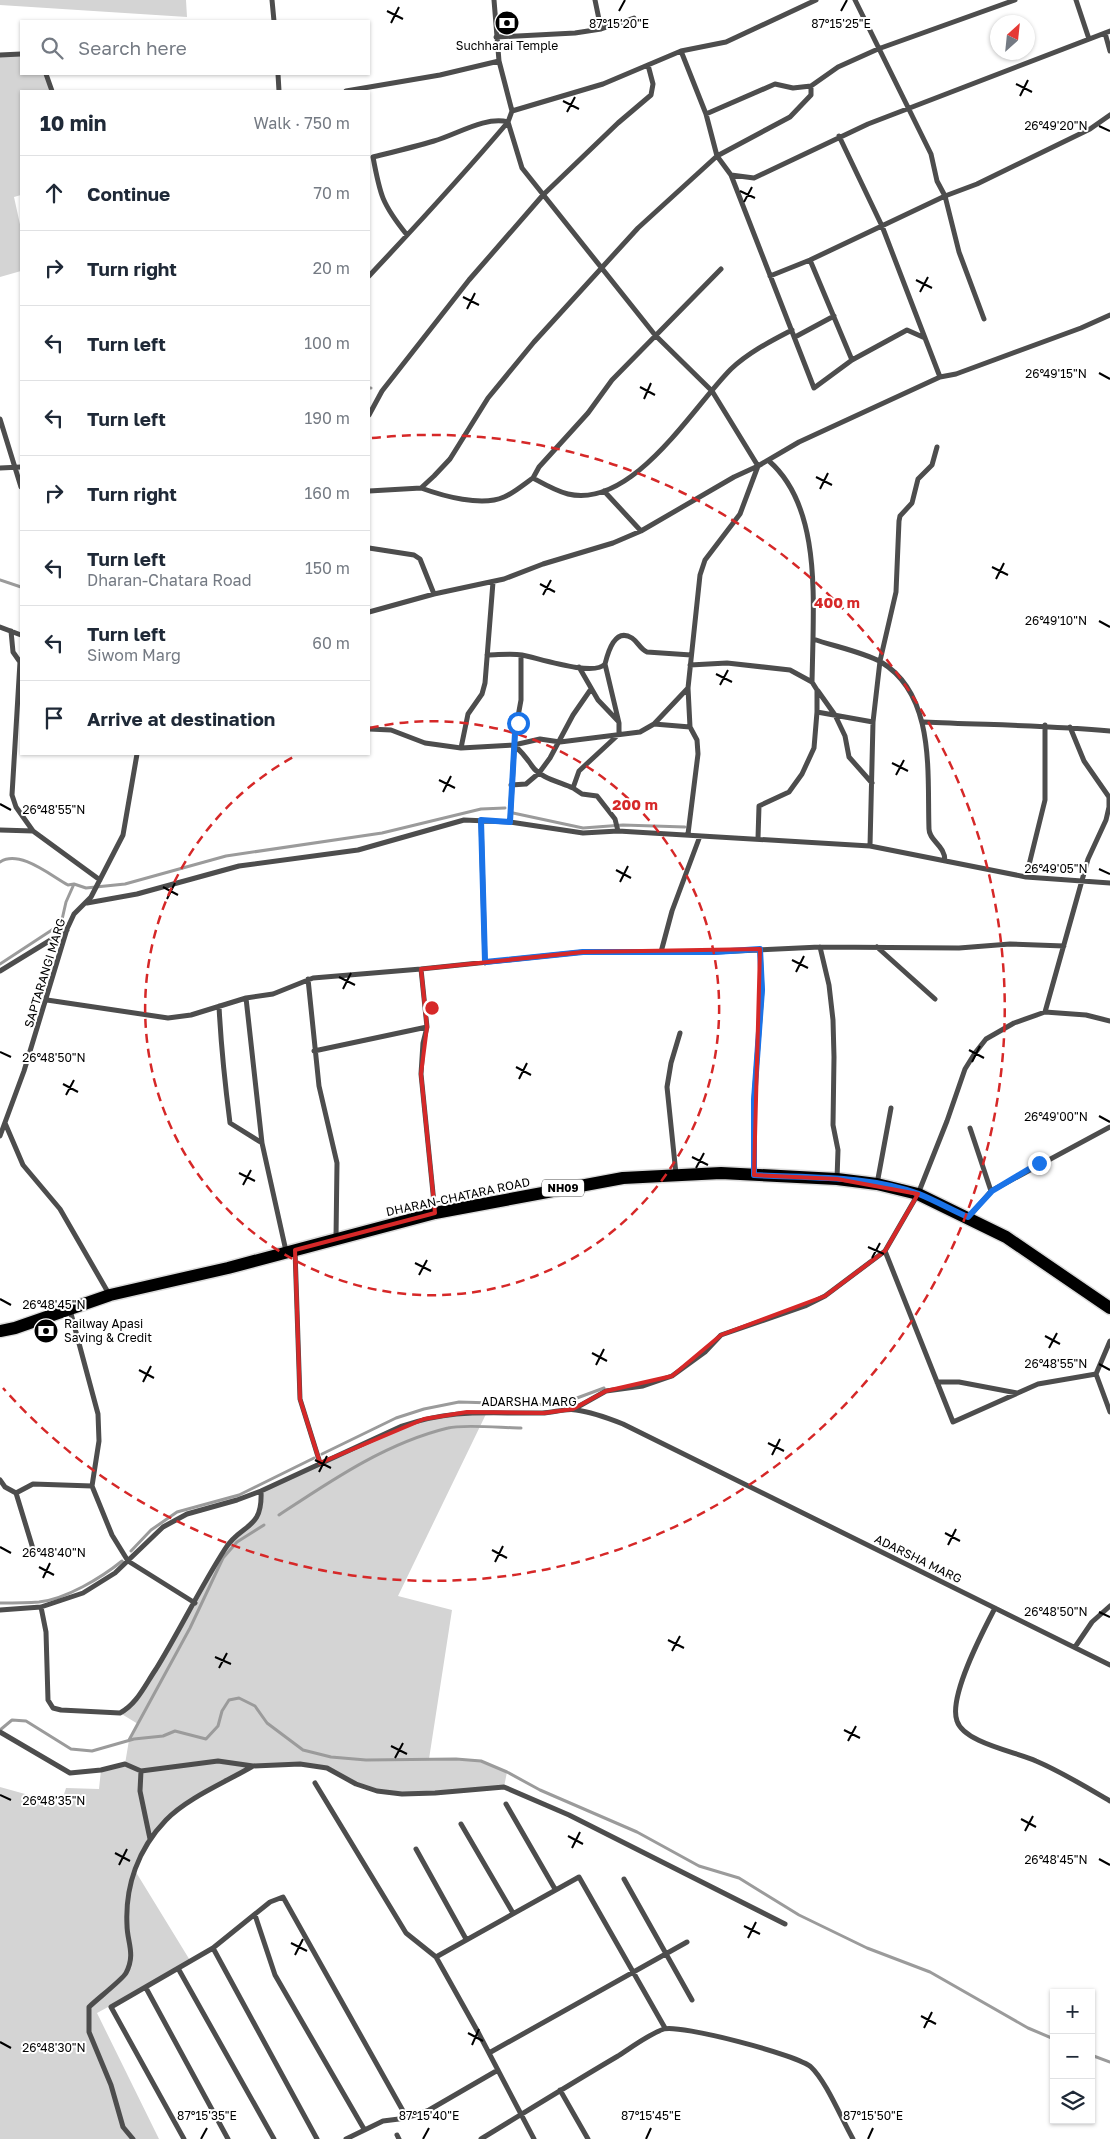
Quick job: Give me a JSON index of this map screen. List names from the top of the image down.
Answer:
{
  "streets": {
    "main road": ["NH09", "DHARAN-CHATARA ROAD"],
    "street": ["SAPTARANGI MARG", "ADARSHA MARG"]
  },
  "places": {
    "bank": ["Suchharai Temple", "Railway Apasi Saving & Credit"]
  },
  "north": "top right",
  "page": {
    "search": "Search here",
    "heading": ["10 min", "Walk · 750 m"],
    "list": [
      ["Continue", "70 m"],
      ["Turn right", "20 m"],
      ["Turn left", "100 m"],
      ["Turn left", "190 m"],
      ["Turn right", "160 m"],
      ["Turn left", "Dharan-Chatara Road", "150 m"],
      ["Turn left", "Siwom Marg", "60 m"],
      "Arrive at destination"
    ],
    "map_buttons": ["+", "−"]
  },
  "coordinates": [
    "87°15'20\"E",
    "87°15'25\"E",
    "26°49'20\"N",
    "26°49'15\"N",
    "26°49'10\"N",
    "26°48'55\"N",
    "26°49'05\"N",
    "26°48'50\"N",
    "26°49'00\"N",
    "26°48'45\"N",
    "26°48'40\"N",
    "26°48'35\"N",
    "26°48'30\"N",
    "87°15'35\"E",
    "87°15'40\"E",
    "87°15'45\"E",
    "87°15'50\"E"
  ],
  "rings": ["400 m", "200 m"]
}
